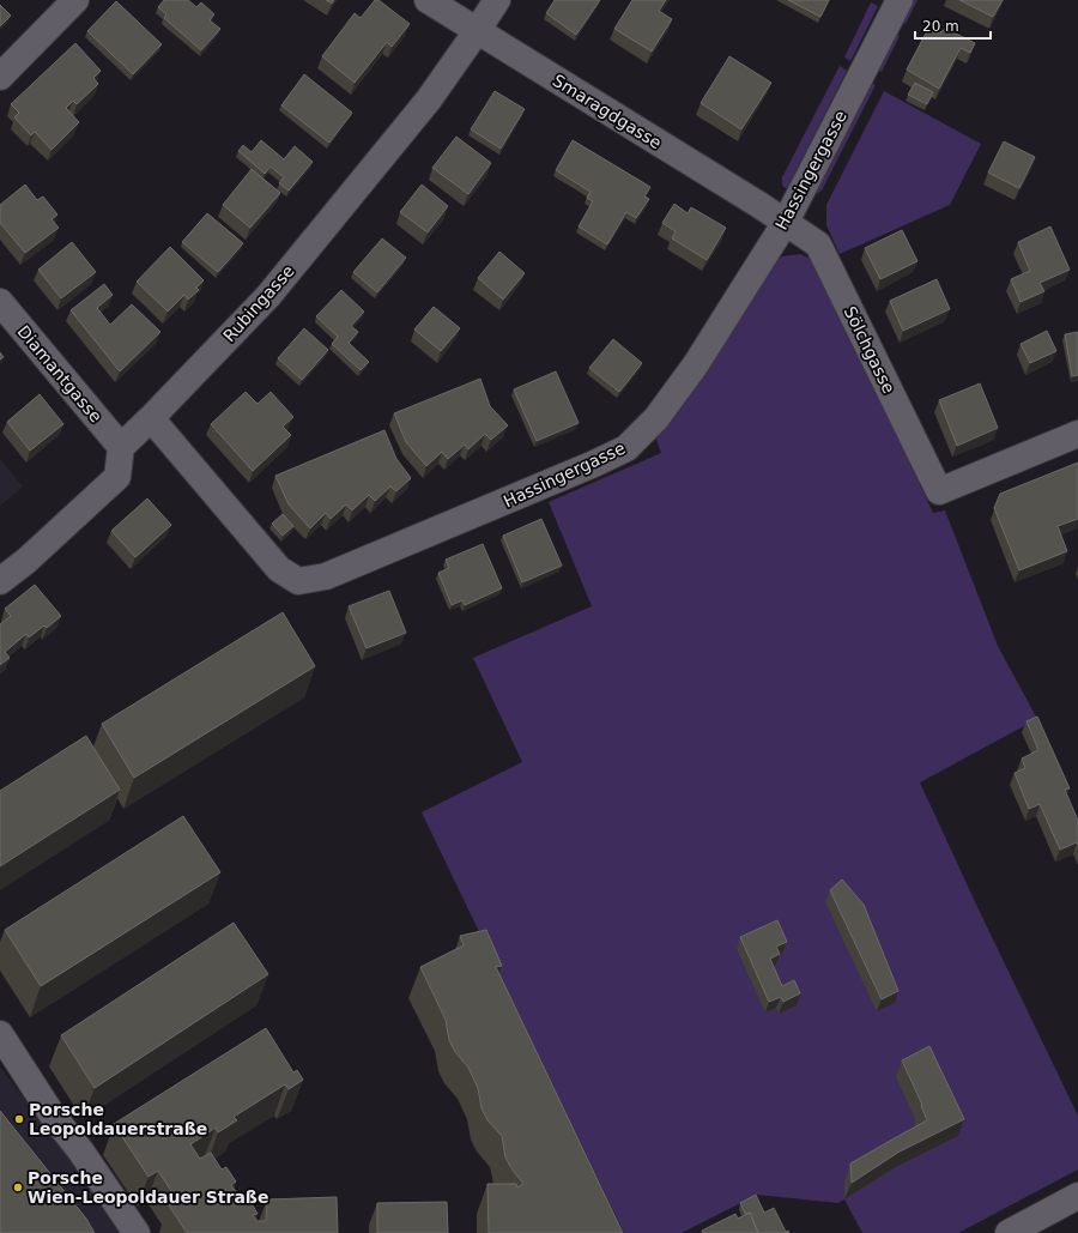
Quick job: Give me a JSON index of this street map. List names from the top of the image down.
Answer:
{
  "streets": {
    "street": [
      "Smaragdgasse",
      "Hassingergasse",
      "Rubingasse",
      "Sölchgasse",
      "Diamantgasse"
    ]
  },
  "crossings": [
    ["Smaragdgasse", "Hassingergasse"],
    ["Smaragdgasse", "Rubingasse"],
    ["Smaragdgasse", "Sölchgasse"],
    ["Hassingergasse", "Rubingasse"],
    ["Hassingergasse", "Sölchgasse"],
    ["Rubingasse", "Diamantgasse"]
  ],
  "places": ["Porsche Leopoldauerstraße", "Porsche Wien-Leopoldauer Straße"],
  "scale_bar": "20 m"
}
